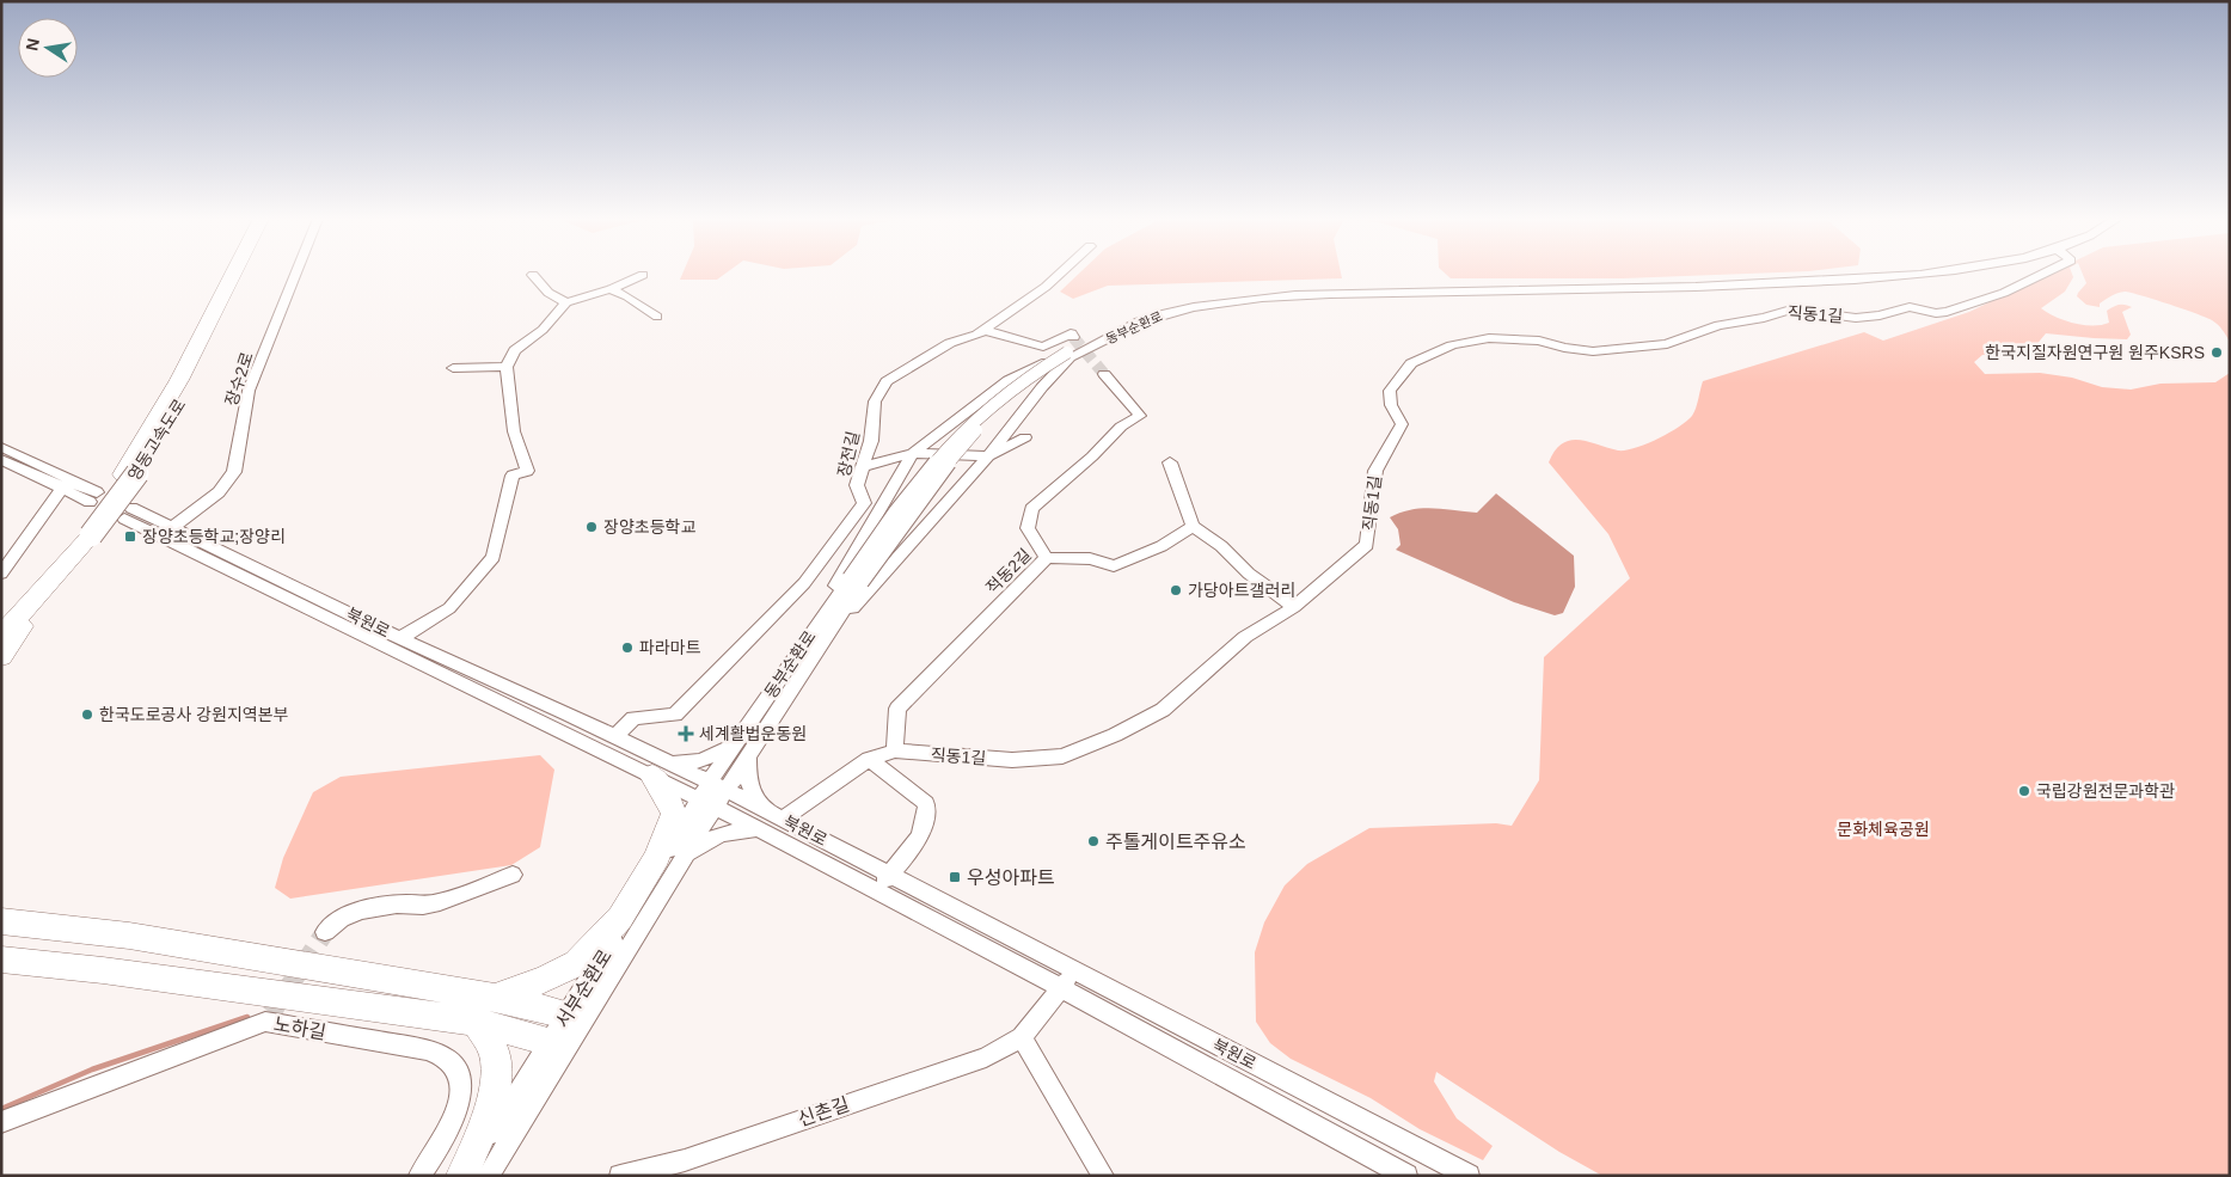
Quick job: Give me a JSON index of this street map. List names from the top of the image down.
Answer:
{
  "streets": {
    "highway": ["영동고속도로"],
    "street": [
      "직동1길",
      "동부순환로",
      "장수2로",
      "장전길",
      "적동2길",
      "북원로",
      "서부순환로",
      "노하길",
      "신촌길"
    ]
  },
  "crossings": [
    ["직동1길", "적동2길"],
    ["직동1길", "북원로"],
    ["동부순환로", "북원로"],
    ["동부순환로", "서부순환로"],
    ["장수2로", "북원로"],
    ["장전길", "북원로"],
    ["북원로", "서부순환로"],
    ["북원로", "신촌길"]
  ],
  "parks": ["문화체육공원"],
  "places": {
    "other": [
      "한국지질자원연구원 원주KSRS",
      "장양초등학교",
      "가당아트갤러리",
      "파라마트",
      "한국도로공사 강원지역본부",
      "국립강원전문과학관",
      "주톨게이트주유소"
    ],
    "transit": ["장양초등학교;장양리", "우성아파트"],
    "health": ["세계활법운동원"]
  },
  "north": "left"
}
